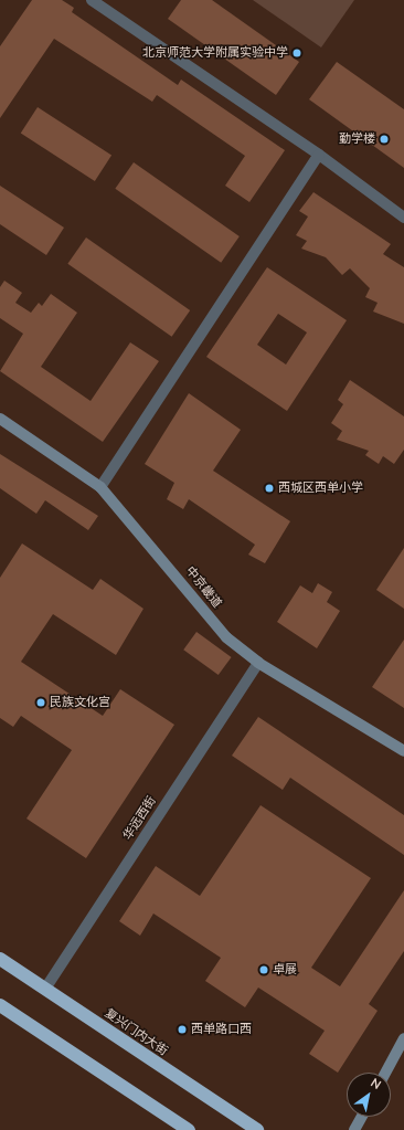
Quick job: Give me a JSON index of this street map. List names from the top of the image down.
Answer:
{
  "streets": {
    "highway": ["复兴门内大街"],
    "street": ["中京畿道", "华远西街"]
  },
  "crossings": [
    ["中京畿道", "华远西街"],
    ["华远西街", "复兴门内大街"]
  ],
  "places": [
    "北京师范大学附属实验中学",
    "勤学楼",
    "西城区西单小学",
    "民族文化宫",
    "卓展",
    "西单路口西"
  ],
  "north": "top right"
}
